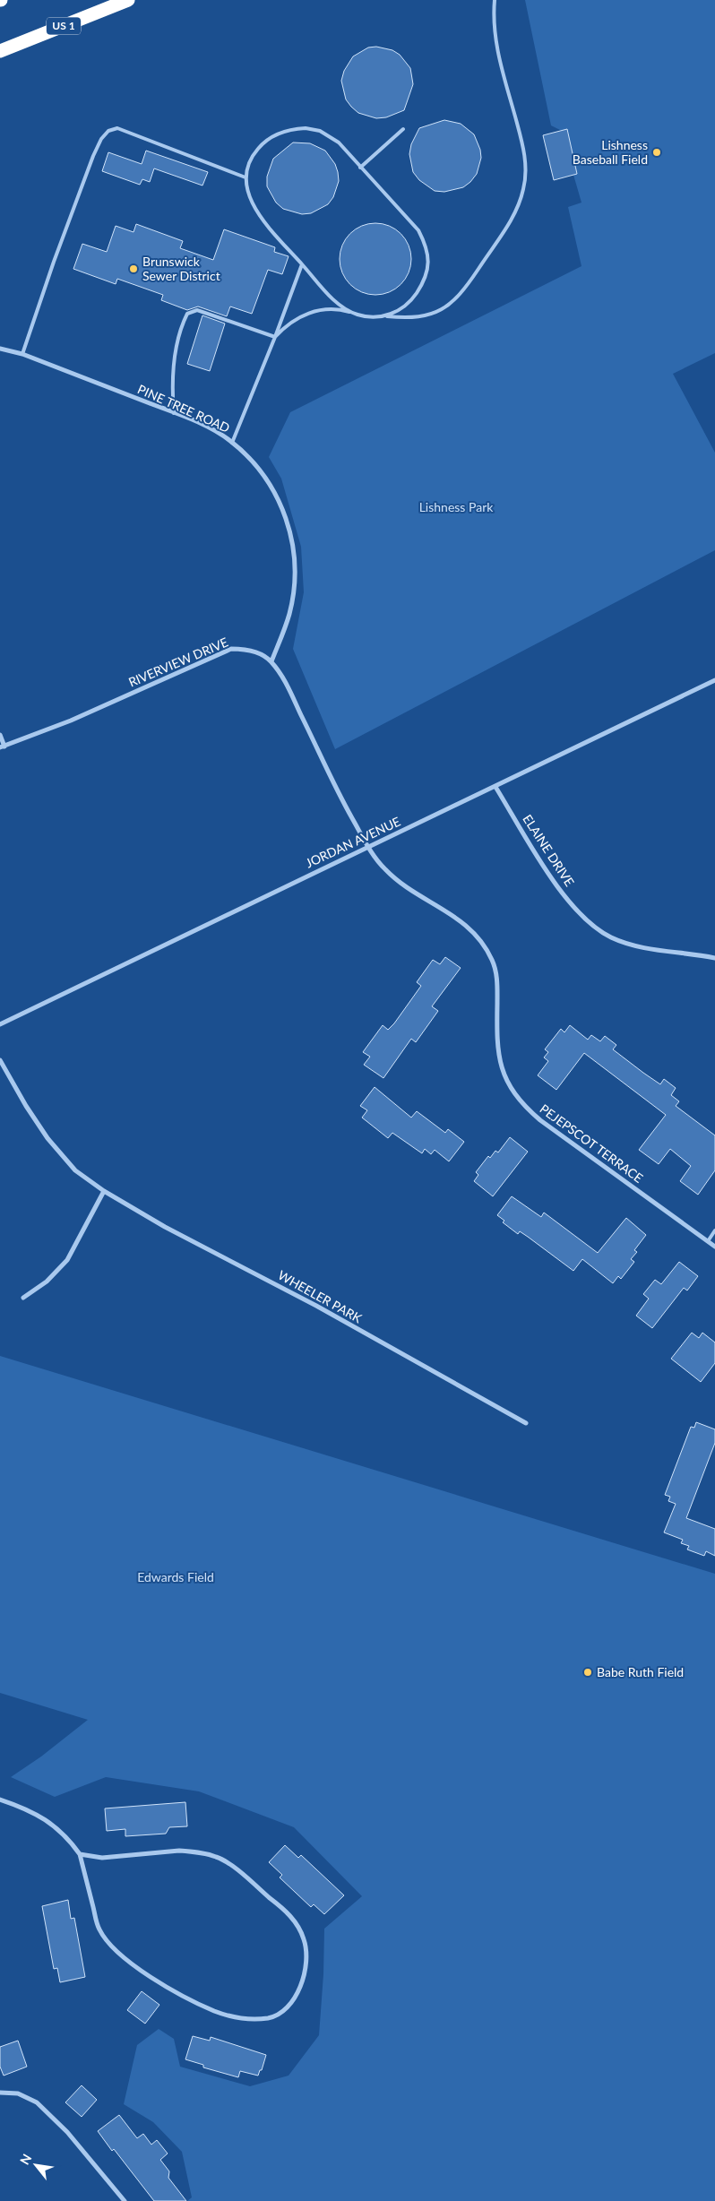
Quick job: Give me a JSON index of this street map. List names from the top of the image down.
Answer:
{
  "streets": {
    "highway": ["US 1"],
    "street": [
      "PINE TREE ROAD",
      "RIVERVIEW DRIVE",
      "JORDAN AVENUE",
      "ELAINE DRIVE",
      "PEJEPSCOT TERRACE",
      "WHEELER PARK"
    ]
  },
  "crossings": [
    ["PINE TREE ROAD", "RIVERVIEW DRIVE"],
    ["RIVERVIEW DRIVE", "JORDAN AVENUE"],
    ["RIVERVIEW DRIVE", "PEJEPSCOT TERRACE"],
    ["JORDAN AVENUE", "ELAINE DRIVE"],
    ["JORDAN AVENUE", "PEJEPSCOT TERRACE"]
  ],
  "parks": ["Lishness Park", "Edwards Field"],
  "places": ["Lishness Baseball Field", "Brunswick Sewer District", "Babe Ruth Field"],
  "north": "top left"
}
